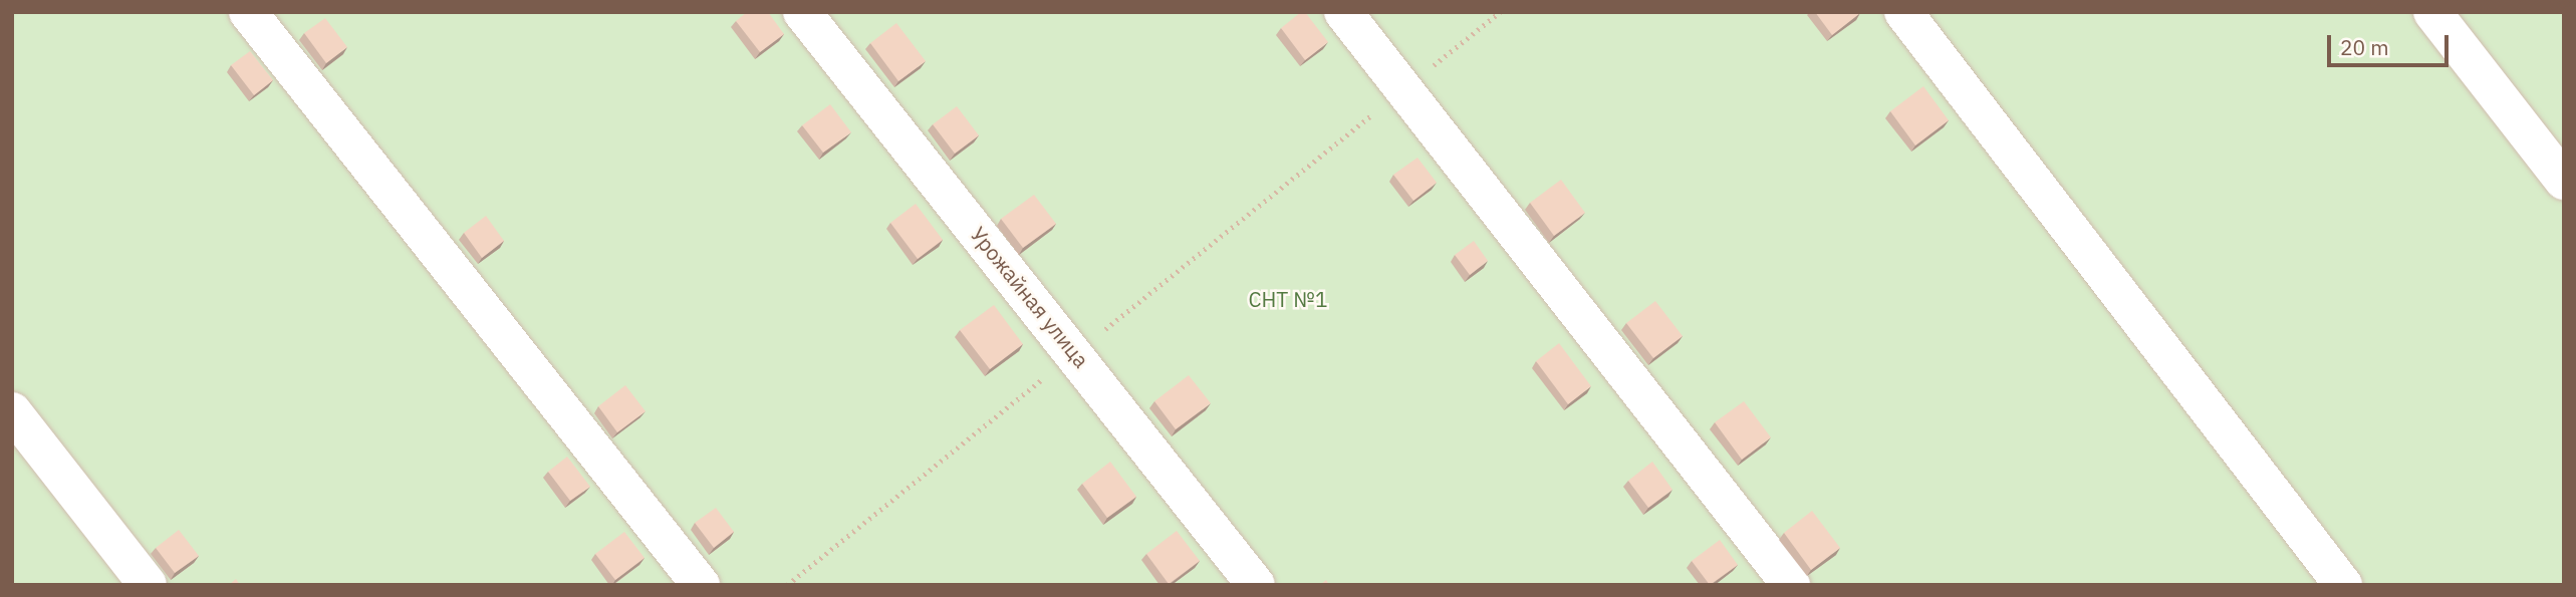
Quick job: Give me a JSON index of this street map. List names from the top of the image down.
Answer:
{
  "streets": {
    "street": ["Урожайная улица"]
  },
  "parks": ["СНТ №1"],
  "scale_bar": "20 m"
}
